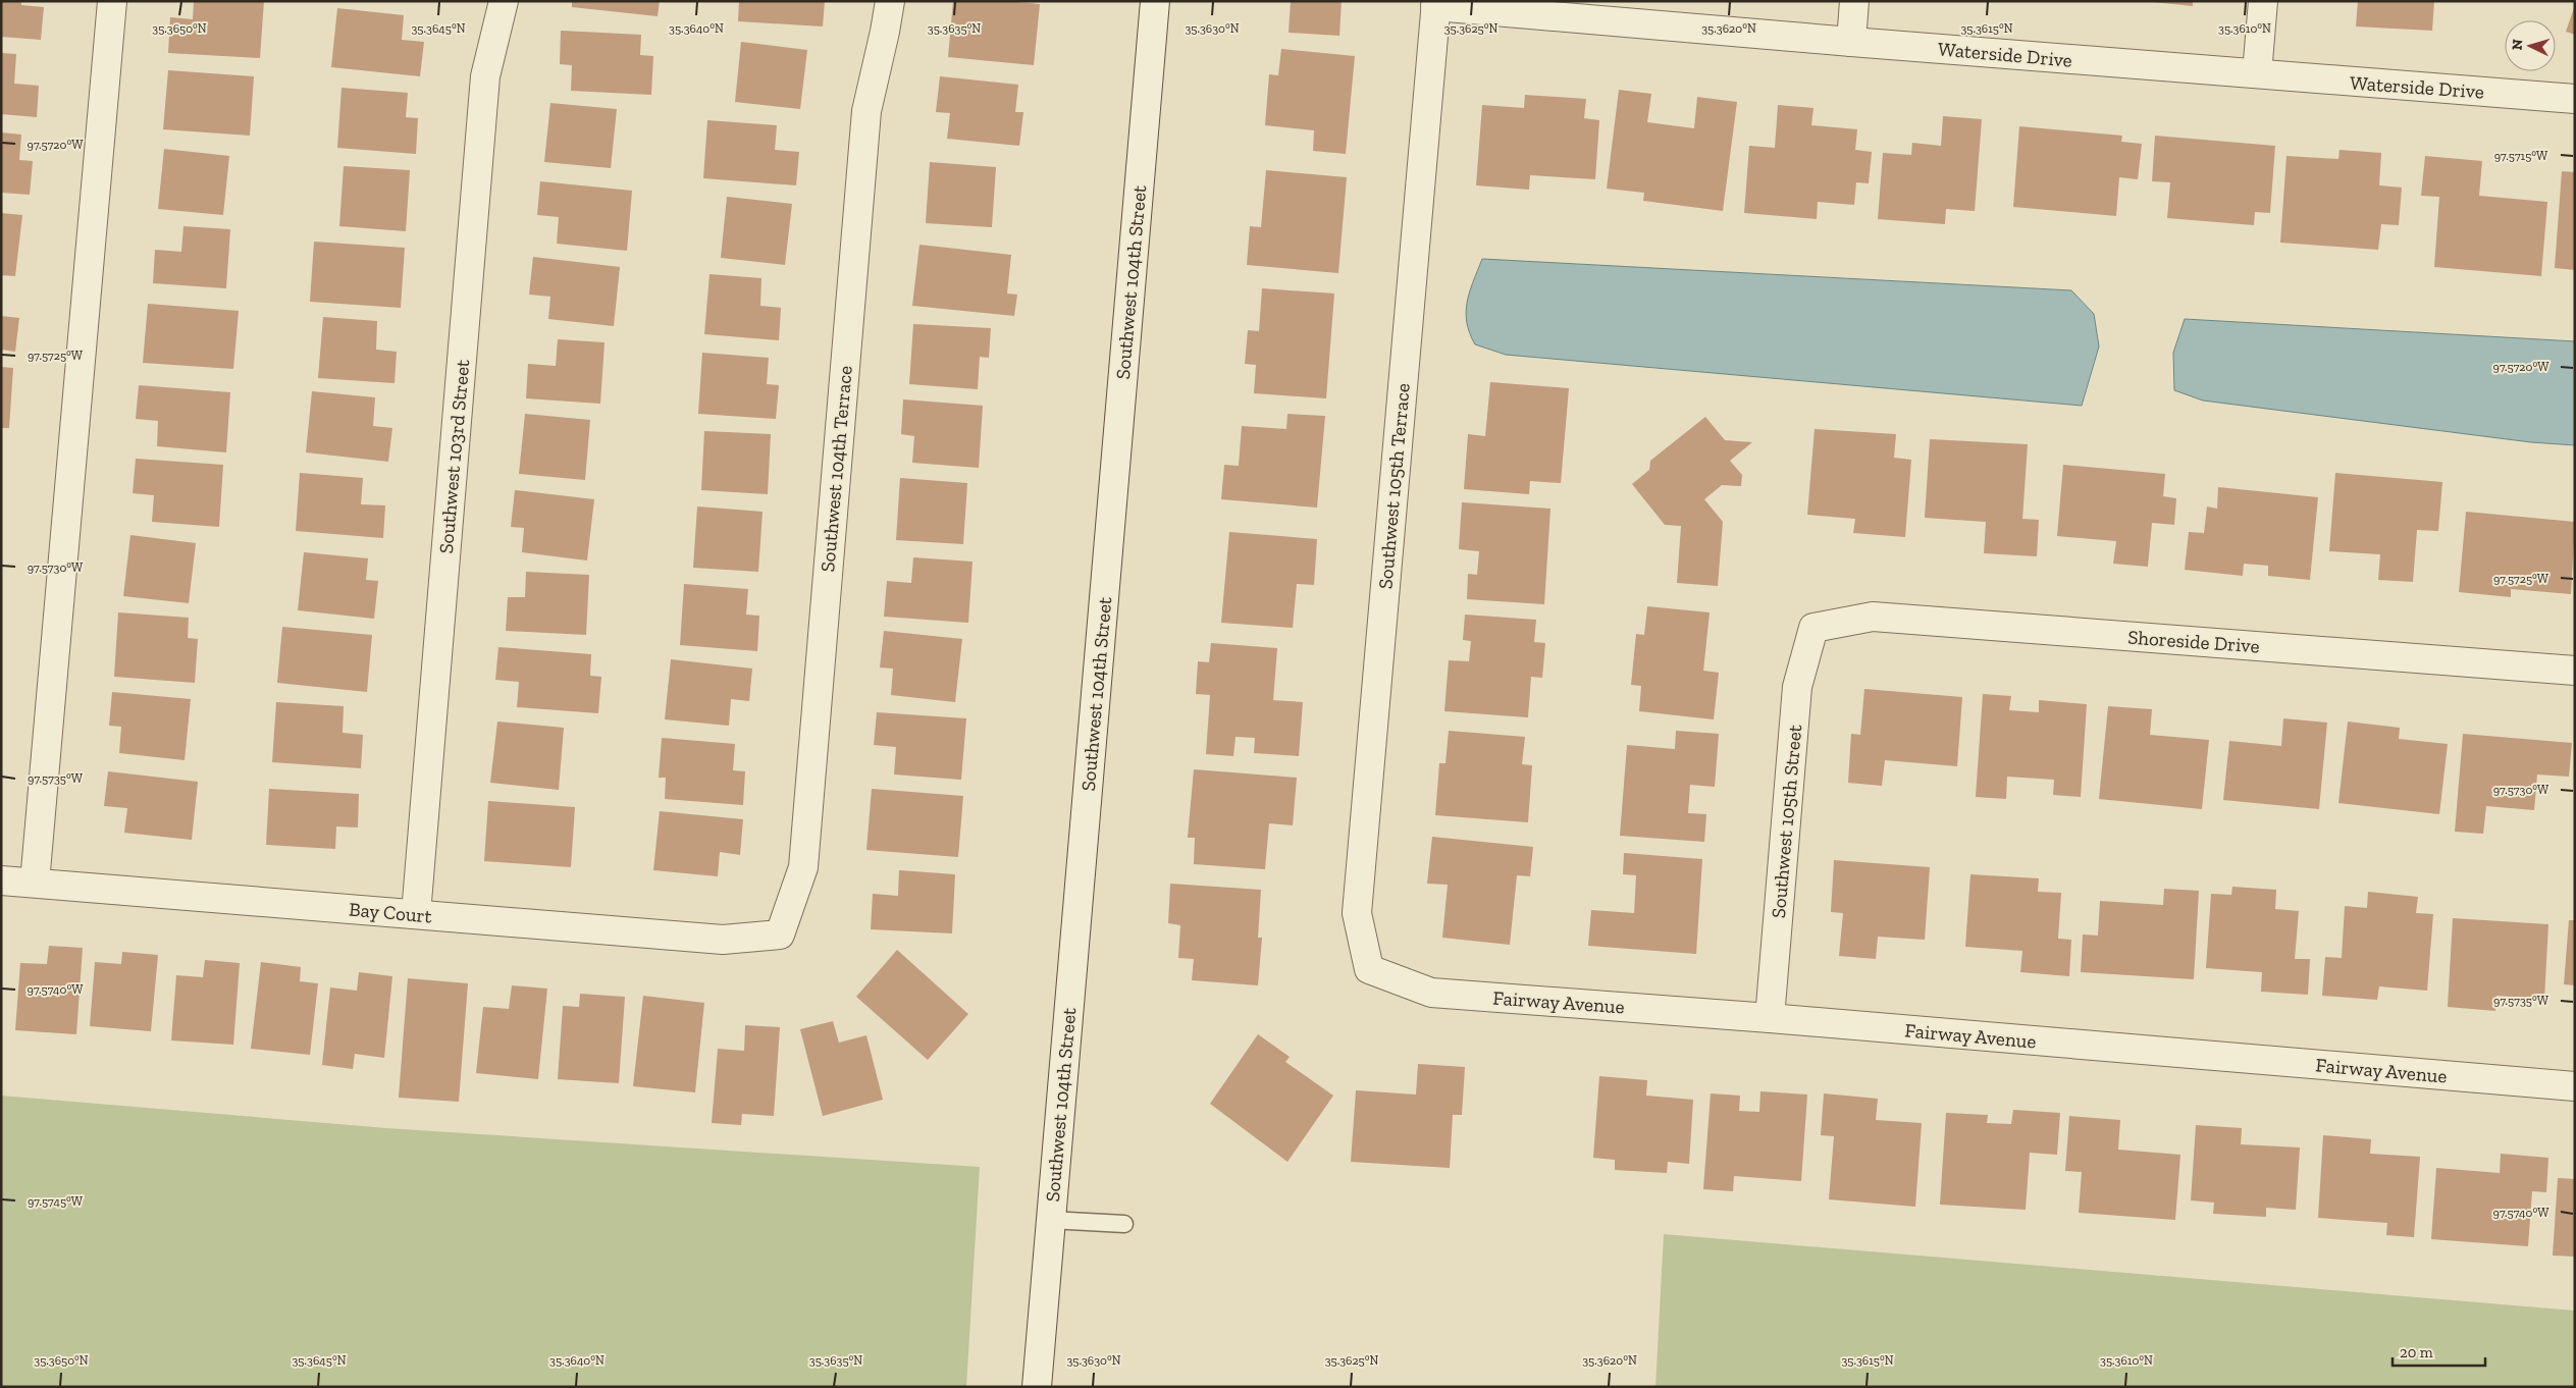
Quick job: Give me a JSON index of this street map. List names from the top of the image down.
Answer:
{
  "streets": {
    "street": [
      "Waterside Drive",
      "Southwest 104th Street",
      "Southwest 103rd Street",
      "Southwest 104th Terrace",
      "Southwest 105th Terrace",
      "Shoreside Drive",
      "Southwest 105th Street",
      "Bay Court",
      "Fairway Avenue"
    ]
  },
  "crossings": [
    ["Waterside Drive", "Southwest 105th Terrace"],
    ["Southwest 103rd Street", "Bay Court"],
    ["Southwest 104th Terrace", "Bay Court"],
    ["Southwest 105th Terrace", "Fairway Avenue"],
    ["Shoreside Drive", "Southwest 105th Street"],
    ["Southwest 105th Street", "Fairway Avenue"]
  ],
  "scale_bar": "20 m",
  "north": "left",
  "coordinates": [
    "35.3650°N",
    "35.3645°N",
    "35.3640°N",
    "35.3635°N",
    "35.3630°N",
    "35.3625°N",
    "35.3620°N",
    "35.3615°N",
    "35.3610°N",
    "97.5720°W",
    "97.5715°W",
    "97.5725°W",
    "97.5730°W",
    "97.5735°W",
    "97.5740°W",
    "97.5745°W"
  ]
}
